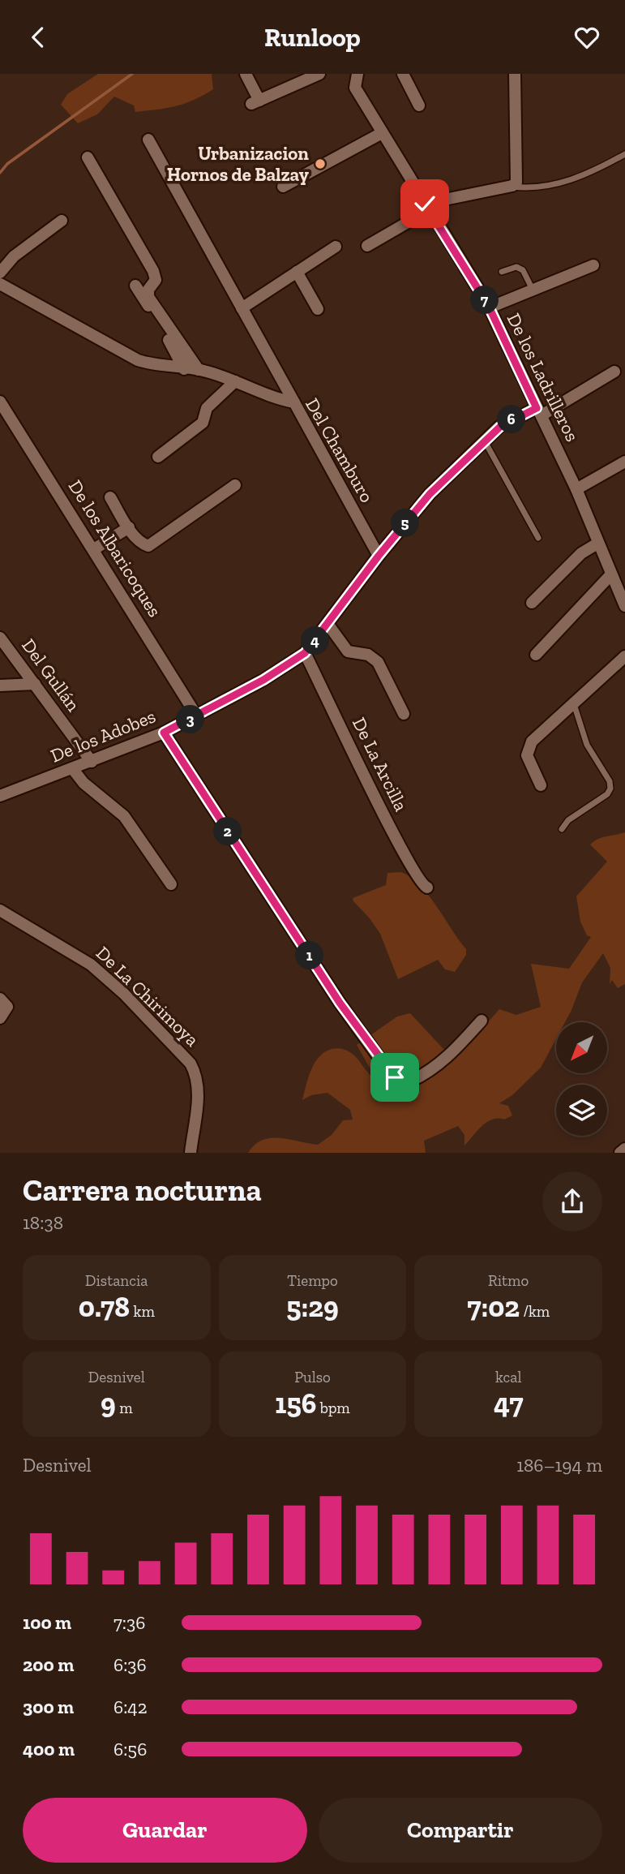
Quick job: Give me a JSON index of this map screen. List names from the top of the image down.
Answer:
{
  "streets": {
    "street": [
      "De los Ladrilleros",
      "Del Chamburo",
      "De los Albaricoques",
      "Del Gullán",
      "De los Adobes",
      "De La Arcilla",
      "De La Chirimoya"
    ]
  },
  "crossings": [
    ["De los Ladrilleros", "De los Adobes"],
    ["Del Chamburo", "De los Adobes"],
    ["De los Albaricoques", "De los Adobes"],
    ["Del Gullán", "De los Adobes"],
    ["De los Adobes", "De La Arcilla"]
  ],
  "places": ["Urbanizacion Hornos de Balzay"],
  "north": "bottom left",
  "page": {
    "header": "Runloop",
    "pins": [
      "7",
      "6",
      "5",
      "4",
      "3",
      "2",
      "1"
    ],
    "heading": ["Carrera nocturna", "18:38"],
    "stats": [
      ["Distancia", "0.78 km"],
      ["Tiempo", "5:29"],
      ["Ritmo", "7:02 /km"],
      ["Desnivel", "9 m"],
      ["Pulso", "156 bpm"],
      ["kcal", "47"]
    ],
    "chart": ["Desnivel", "186–194 m"],
    "list": [
      {
        "name": "100 m",
        "note": "7:36"
      },
      {
        "name": "200 m",
        "note": "6:36"
      },
      {
        "name": "300 m",
        "note": "6:42"
      },
      {
        "name": "400 m",
        "note": "6:56"
      }
    ],
    "buttons": ["Guardar", "Compartir"]
  }
}
